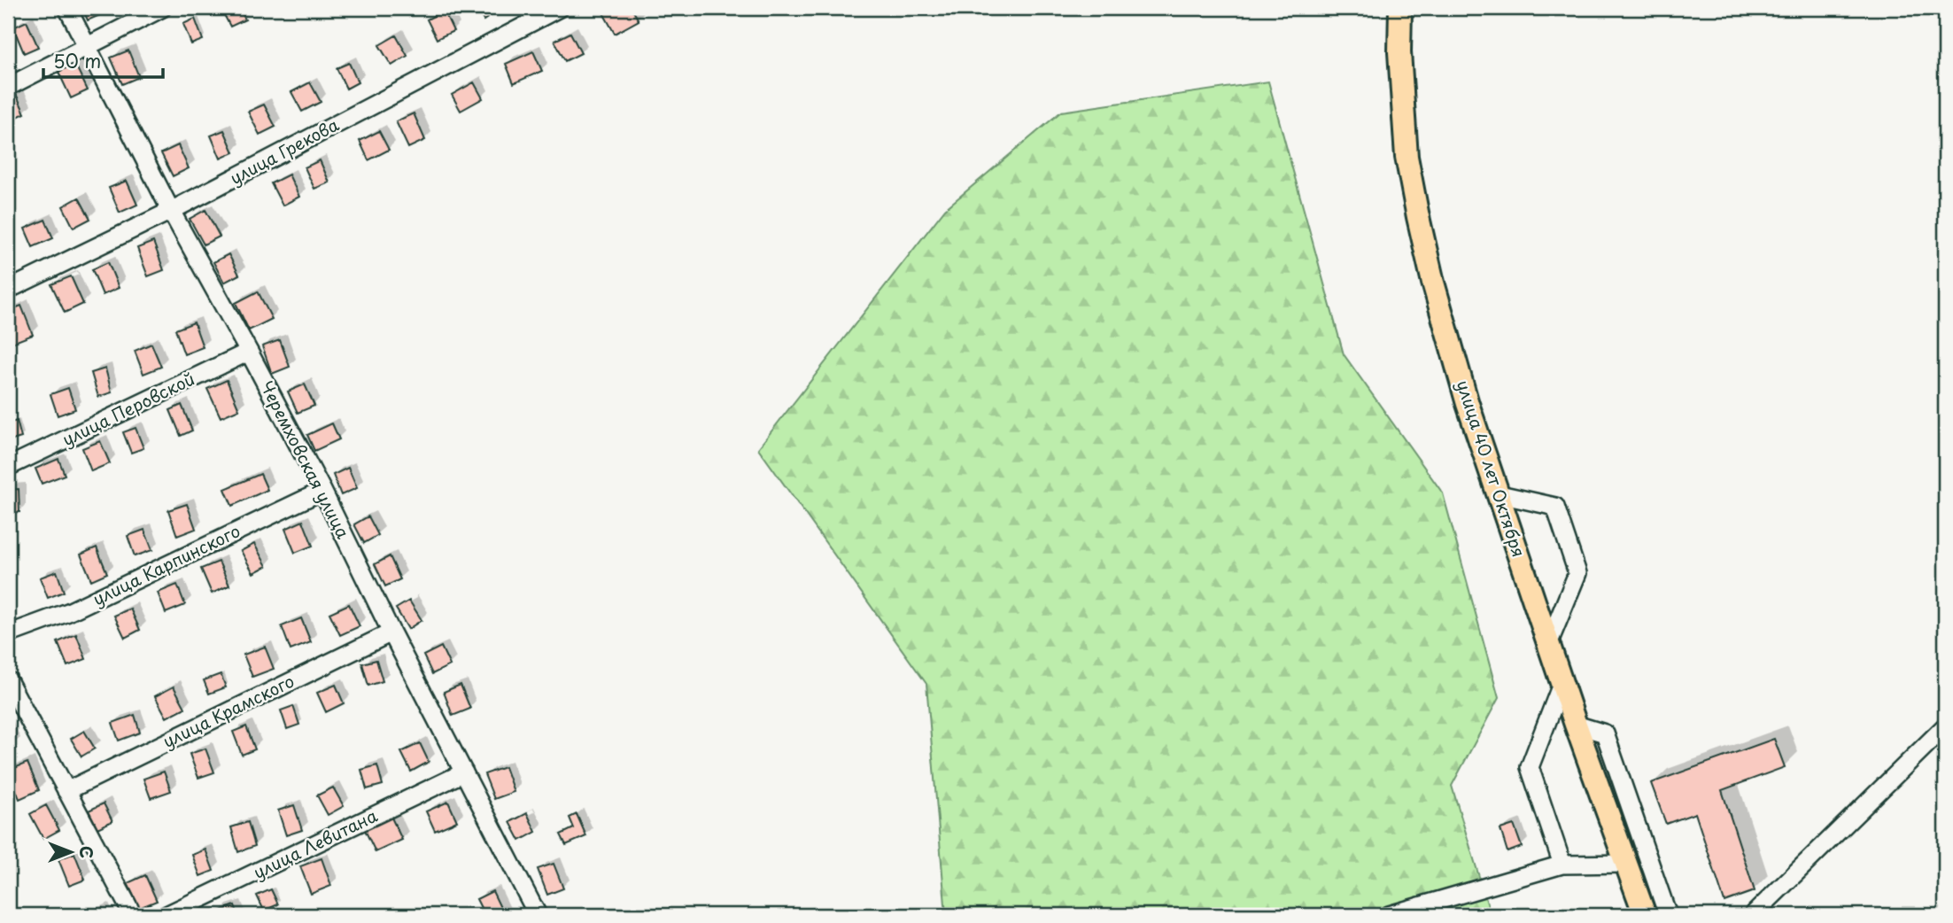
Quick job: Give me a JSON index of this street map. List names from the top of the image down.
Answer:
{
  "streets": {
    "main road": ["улица 40 лет Октября"],
    "street": [
      "улица Грекова",
      "улица Перовской",
      "Черемховская улица",
      "улица Карпинского",
      "улица Крамского",
      "улица Левитана"
    ]
  },
  "crossings": [
    ["улица Грекова", "Черемховская улица"],
    ["улица Перовской", "Черемховская улица"],
    ["Черемховская улица", "улица Карпинского"],
    ["Черемховская улица", "улица Крамского"],
    ["Черемховская улица", "улица Левитана"]
  ],
  "scale_bar": "50 m",
  "north": "right"
}
